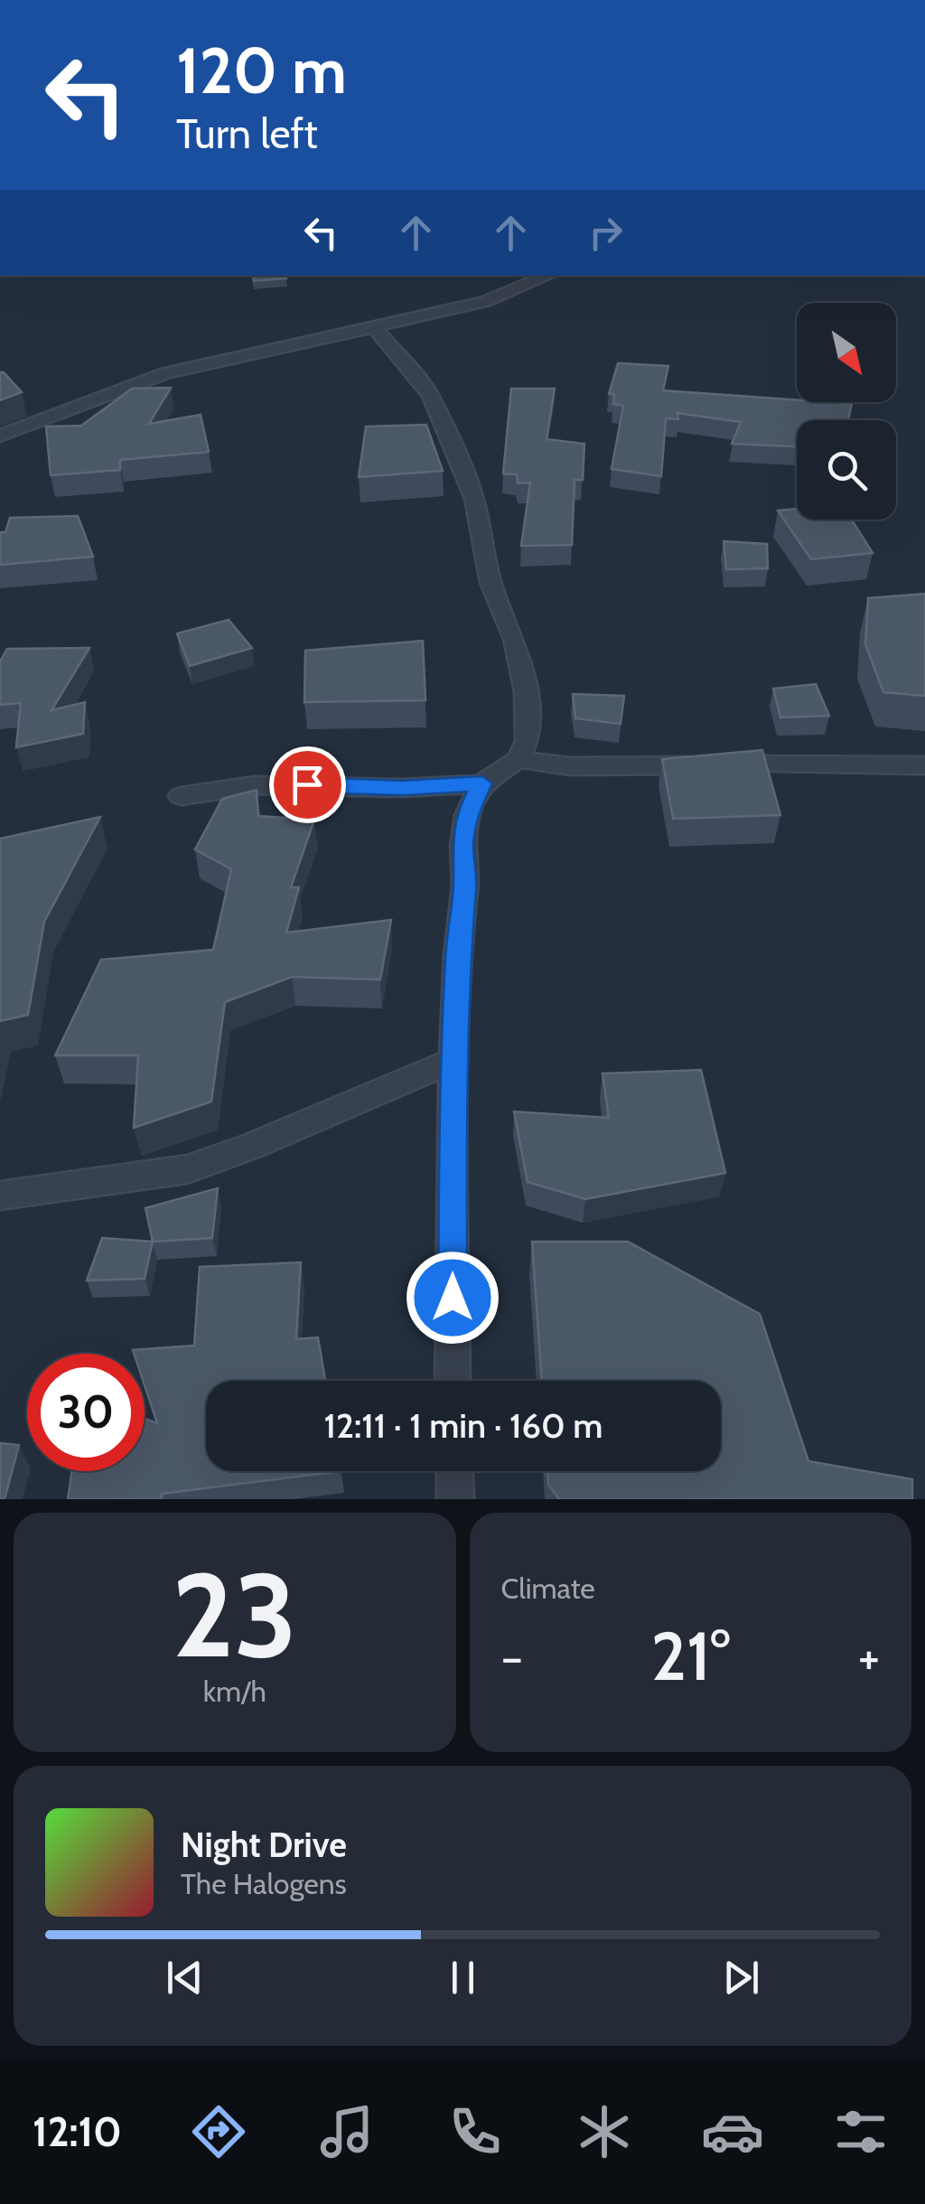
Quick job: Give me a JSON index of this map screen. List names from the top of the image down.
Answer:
{
  "north": "bottom right",
  "page": {
    "turn": ["120 m", "Turn left"],
    "limit": "30",
    "trip": "12:11 · 1 min · 160 m",
    "tile": [
      ["23", "km/h"],
      "Climate"
    ],
    "heat": ["−", "21°", "+"],
    "song": ["Night Drive", "The Halogens"],
    "tabs": "12:10"
  }
}
